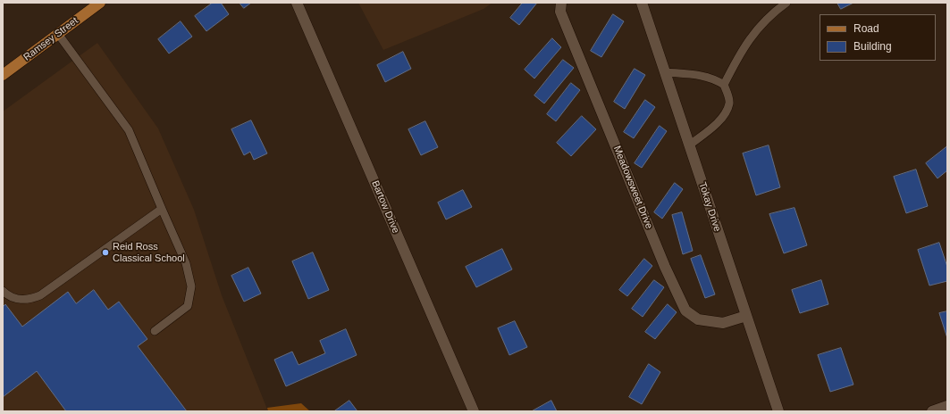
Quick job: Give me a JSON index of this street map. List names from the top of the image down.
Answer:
{
  "streets": {
    "main road": ["Ramsey Street"],
    "street": ["Meadowsweet Drive", "Bartow Drive", "Tokay Drive"]
  },
  "crossings": [
    ["Meadowsweet Drive", "Tokay Drive"]
  ],
  "places": ["Reid Ross Classical School"],
  "legend": ["Road", "Building"]
}
